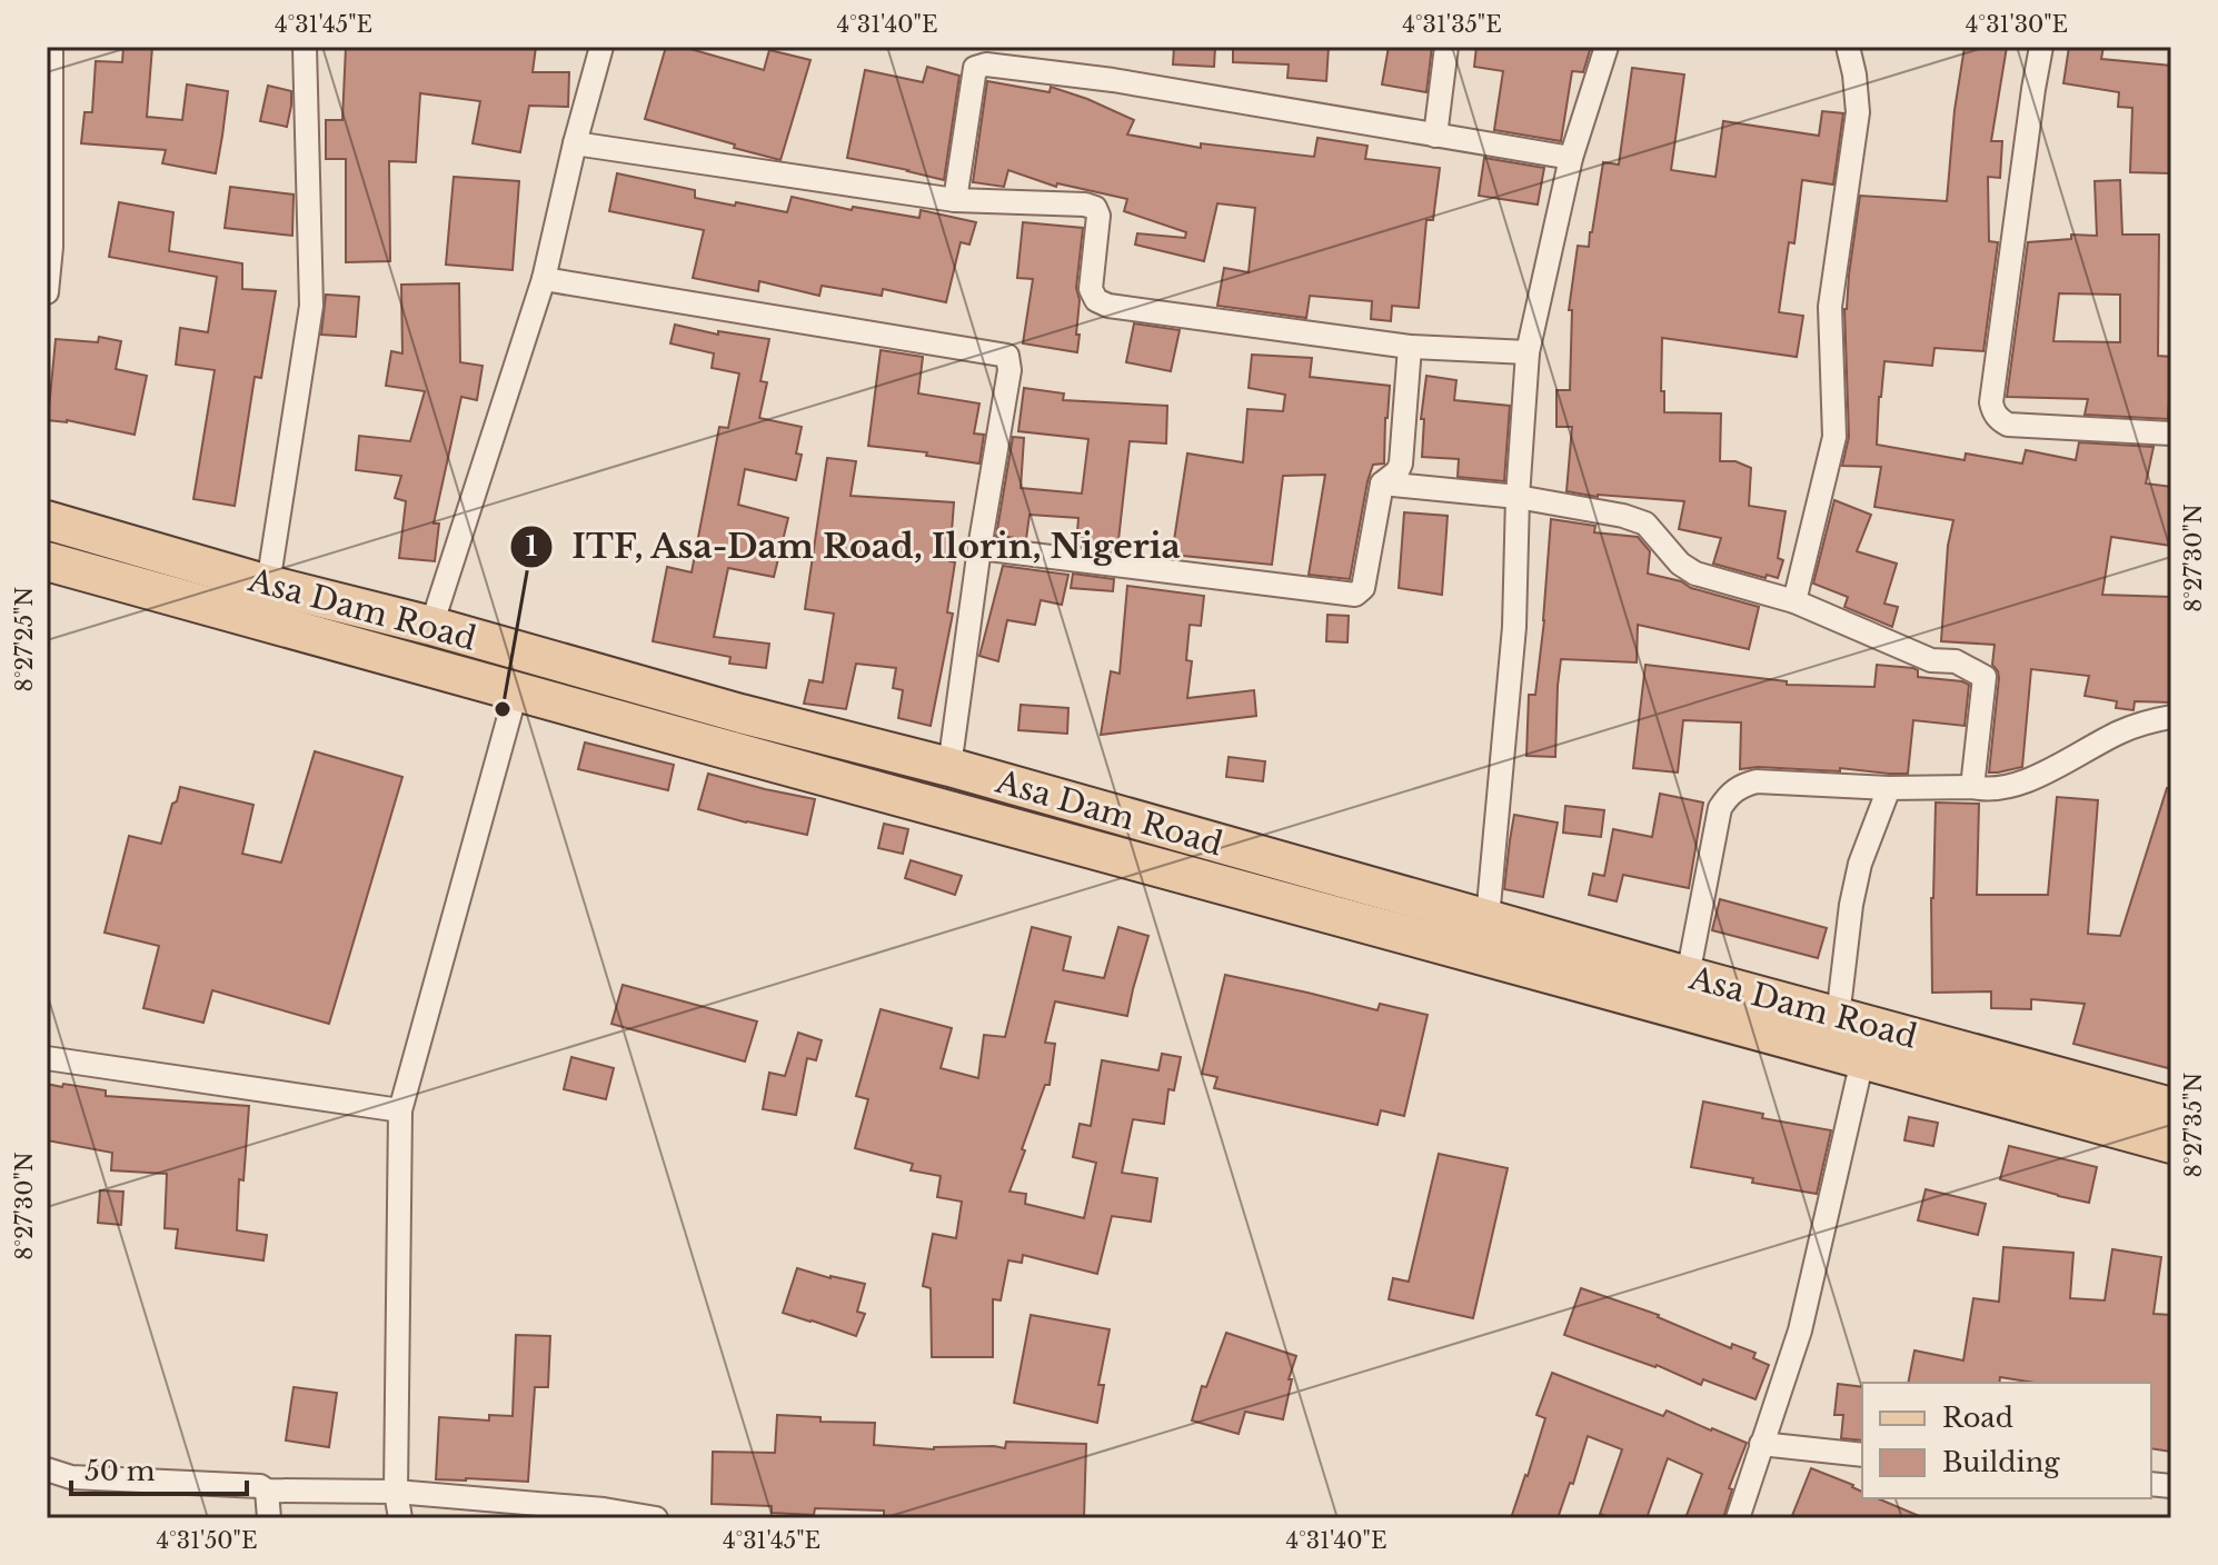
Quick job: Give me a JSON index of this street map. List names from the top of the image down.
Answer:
{
  "streets": {
    "main road": ["Asa Dam Road"]
  },
  "places": ["ITF, Asa-Dam Road, Ilorin, Nigeria"],
  "legend": ["Road", "Building"],
  "scale_bar": "50 m",
  "coordinates": [
    "4°31'45\"E",
    "4°31'40\"E",
    "4°31'35\"E",
    "4°31'30\"E",
    "8°27'30\"N",
    "8°27'25\"N",
    "8°27'35\"N",
    "4°31'50\"E"
  ]
}
